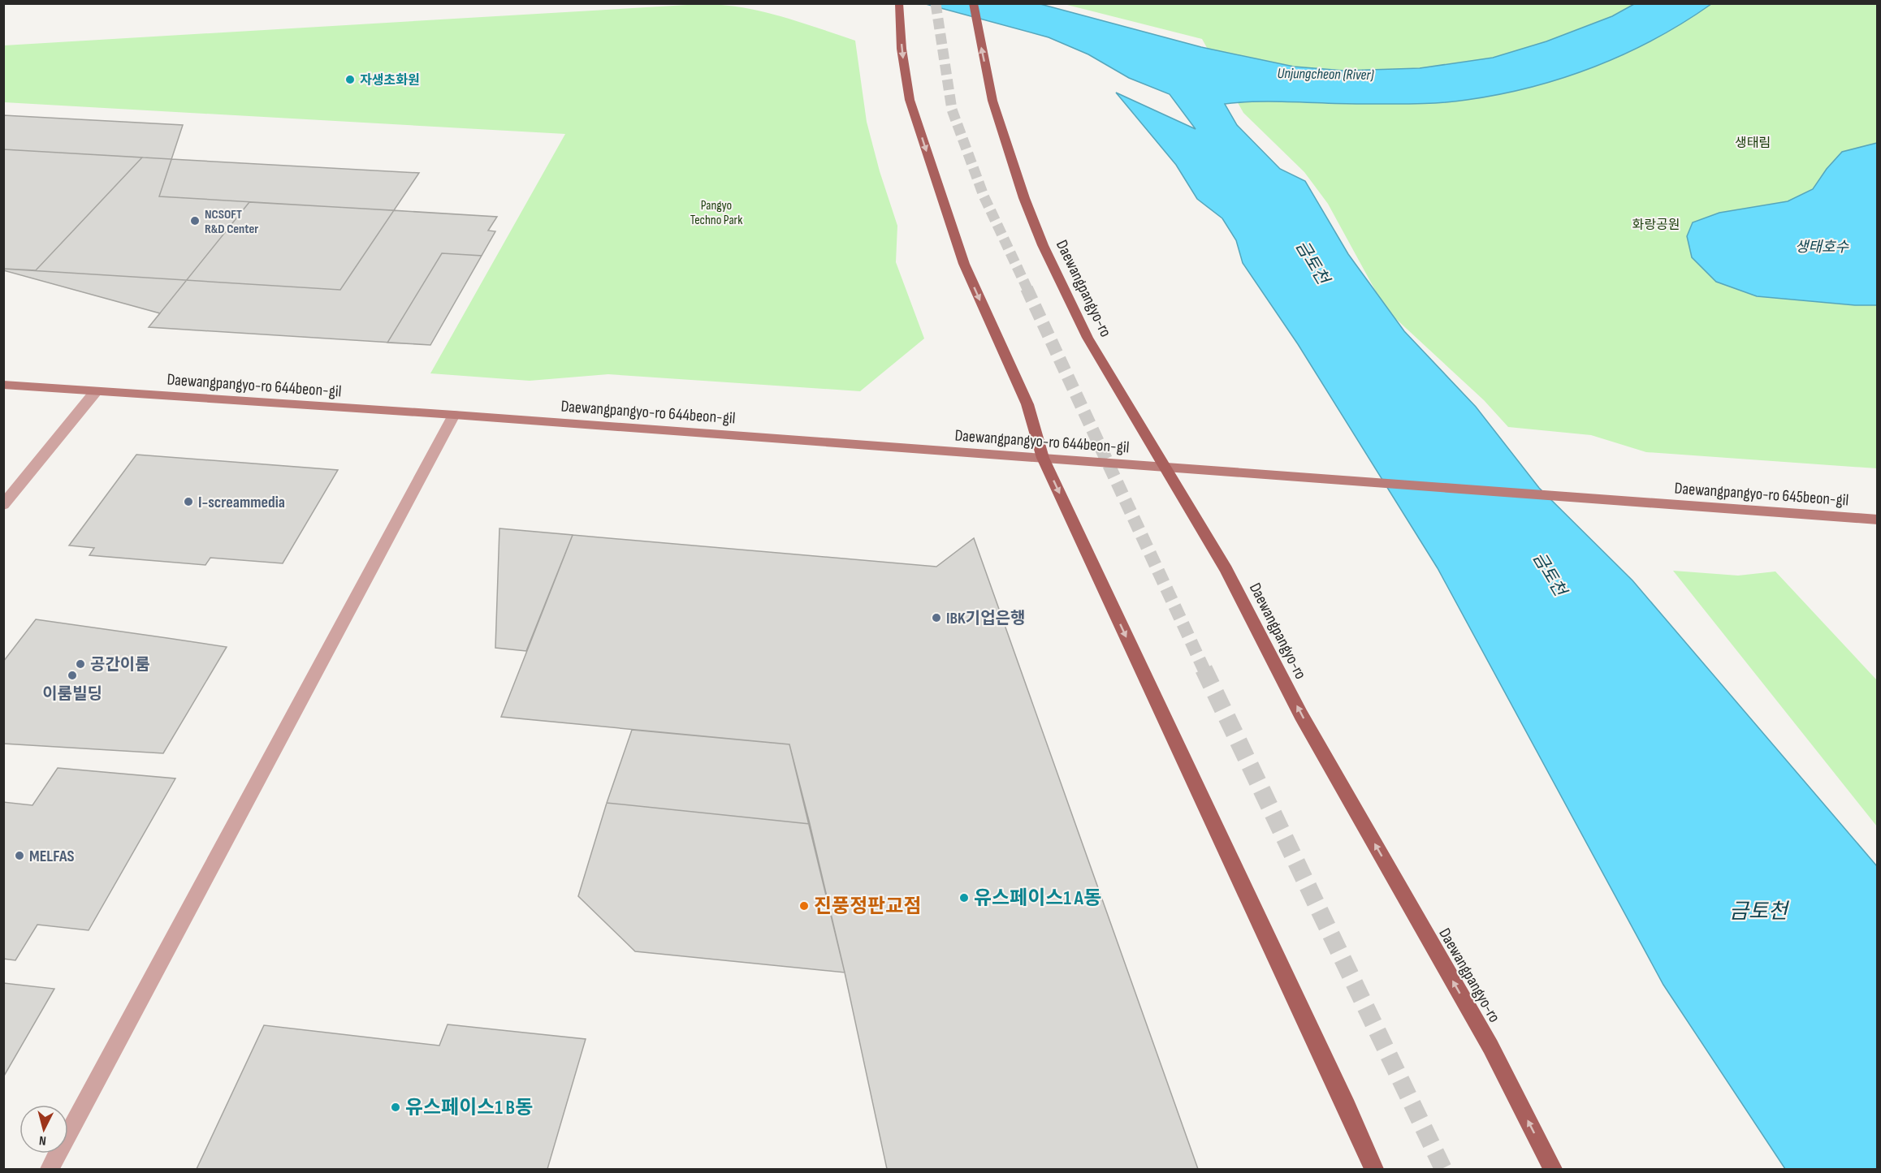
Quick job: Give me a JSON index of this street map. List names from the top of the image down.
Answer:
{
  "streets": {
    "main road": ["Daewangpangyo-ro"],
    "street": ["Daewangpangyo-ro 644beon-gil", "Daewangpangyo-ro 645beon-gil"]
  },
  "crossings": [
    ["Daewangpangyo-ro", "Daewangpangyo-ro 644beon-gil"],
    ["Daewangpangyo-ro 644beon-gil", "Daewangpangyo-ro 645beon-gil"]
  ],
  "water": ["Unjungcheon (River)", "생태호수", "금토천"],
  "parks": ["생태림", "Pangyo Techno Park", "화랑공원"],
  "places": [
    "자생초화원",
    "NCSOFT R&D Center",
    "I-screammedia",
    "IBK기업은행",
    "공간이룸",
    "이룸빌딩",
    "MELFAS",
    "유스페이스1 A동",
    "진풍정판교점",
    "유스페이스1 B동"
  ],
  "north": "bottom"
}
